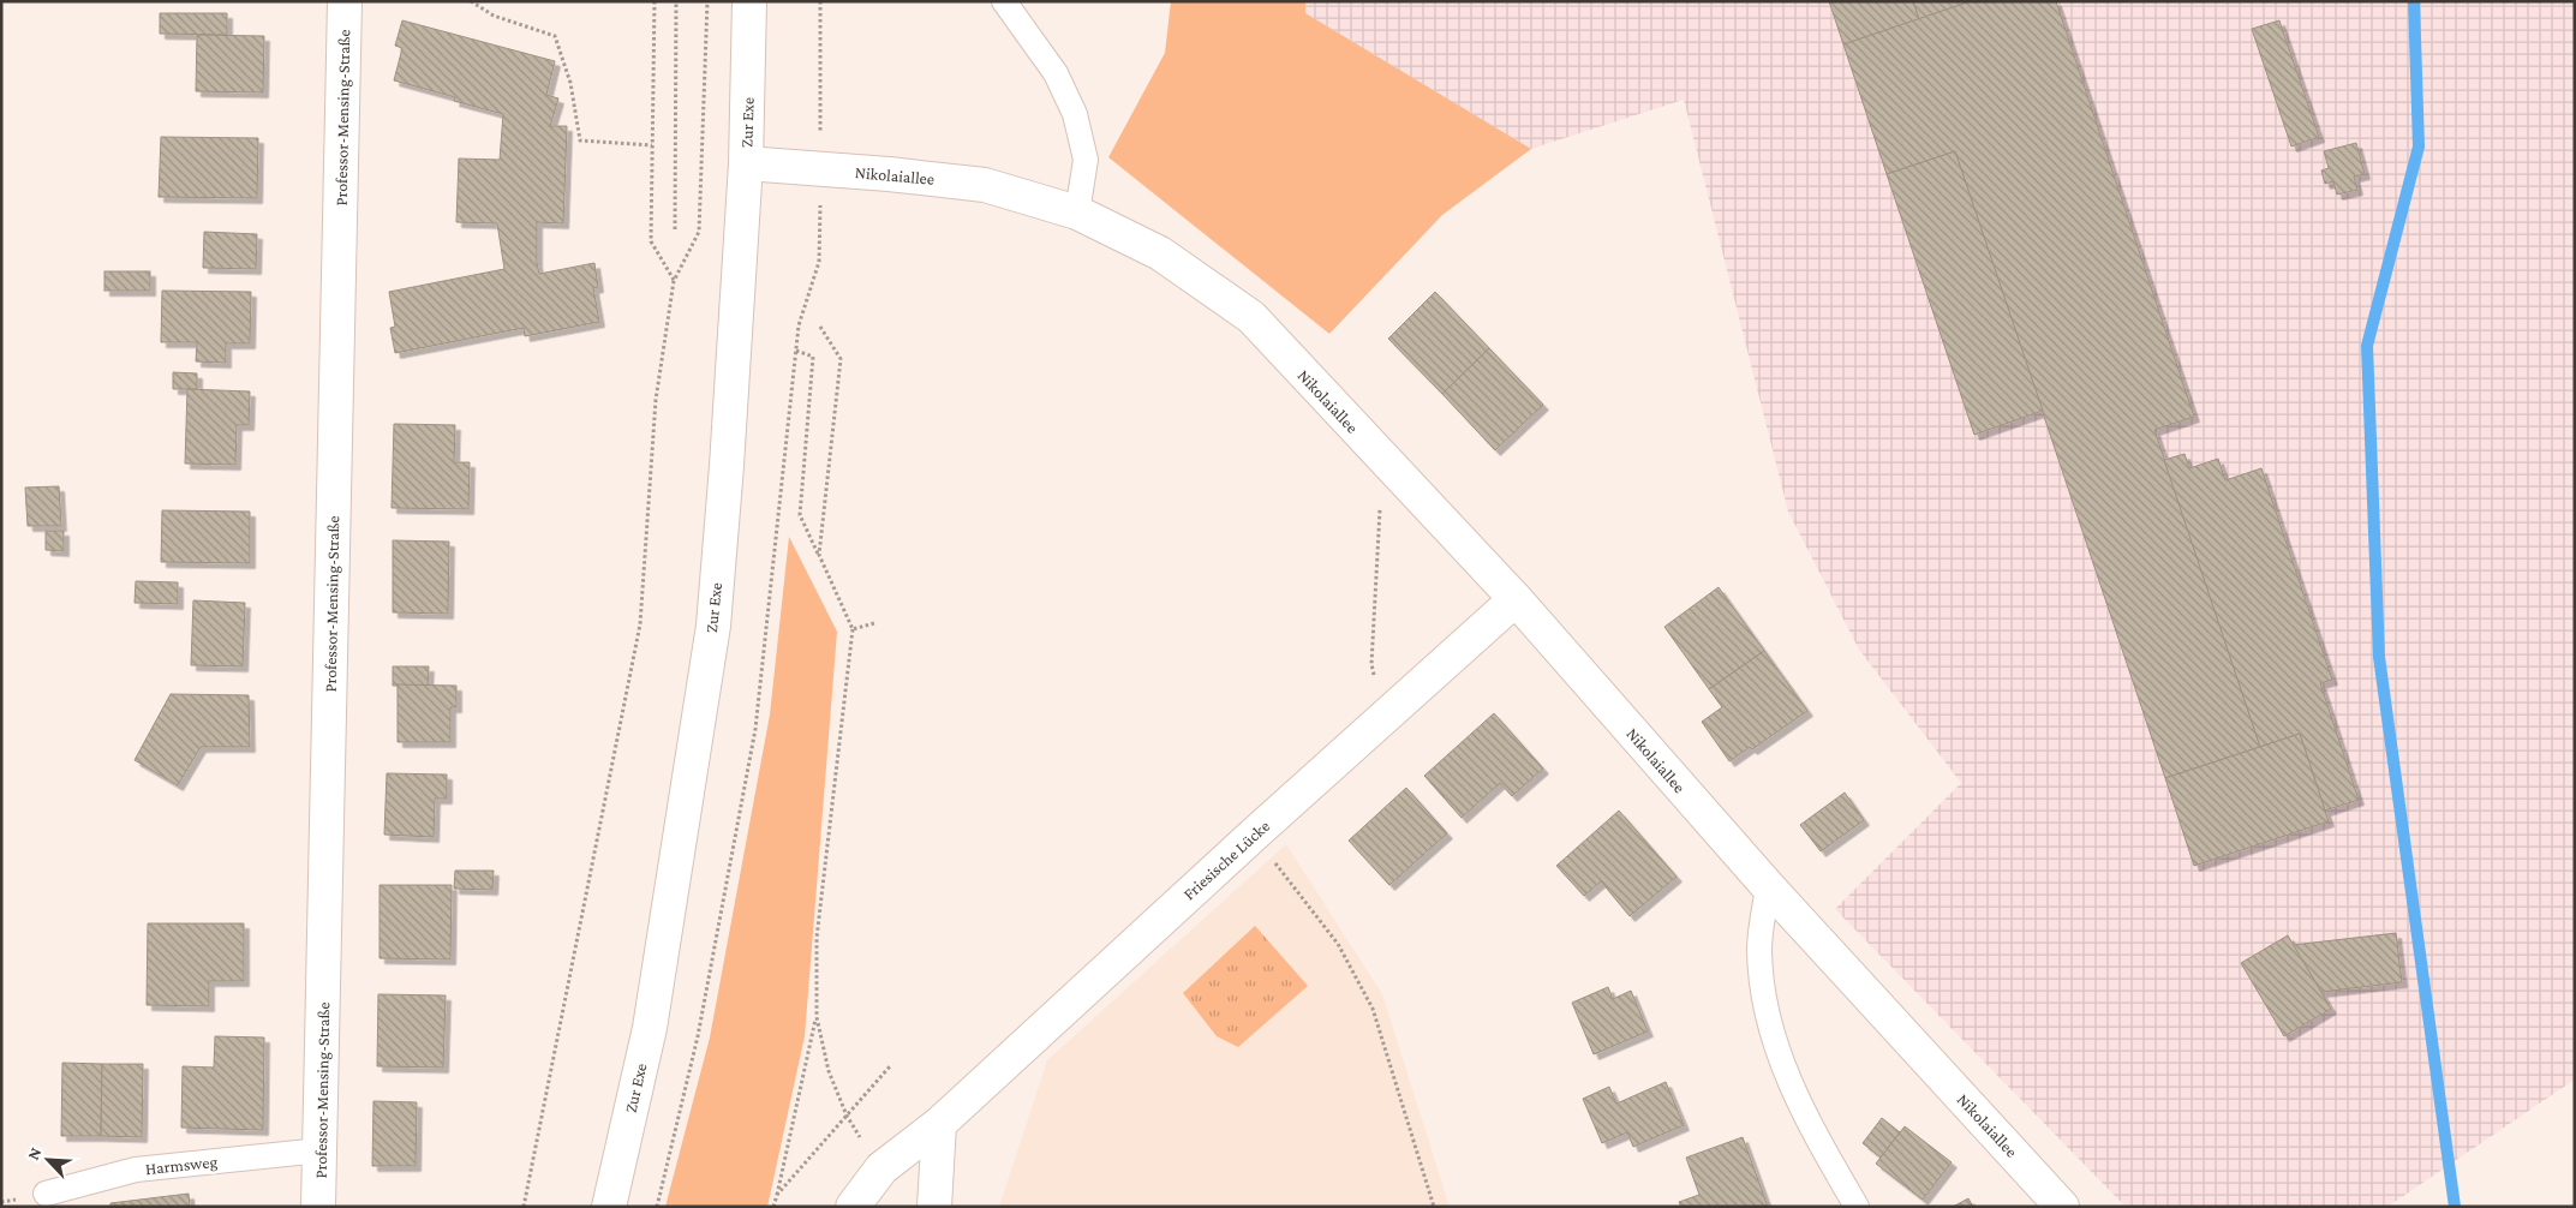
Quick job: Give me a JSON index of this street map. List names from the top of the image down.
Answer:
{
  "streets": {
    "street": [
      "Professor-Mensing-Straße",
      "Zur Exe",
      "Nikolaiallee",
      "Friesische Lücke"
    ],
    "lane": ["Harmsweg"]
  },
  "crossings": [
    ["Professor-Mensing-Straße", "Harmsweg"],
    ["Zur Exe", "Nikolaiallee"],
    ["Nikolaiallee", "Friesische Lücke"]
  ],
  "north": "top left"
}
